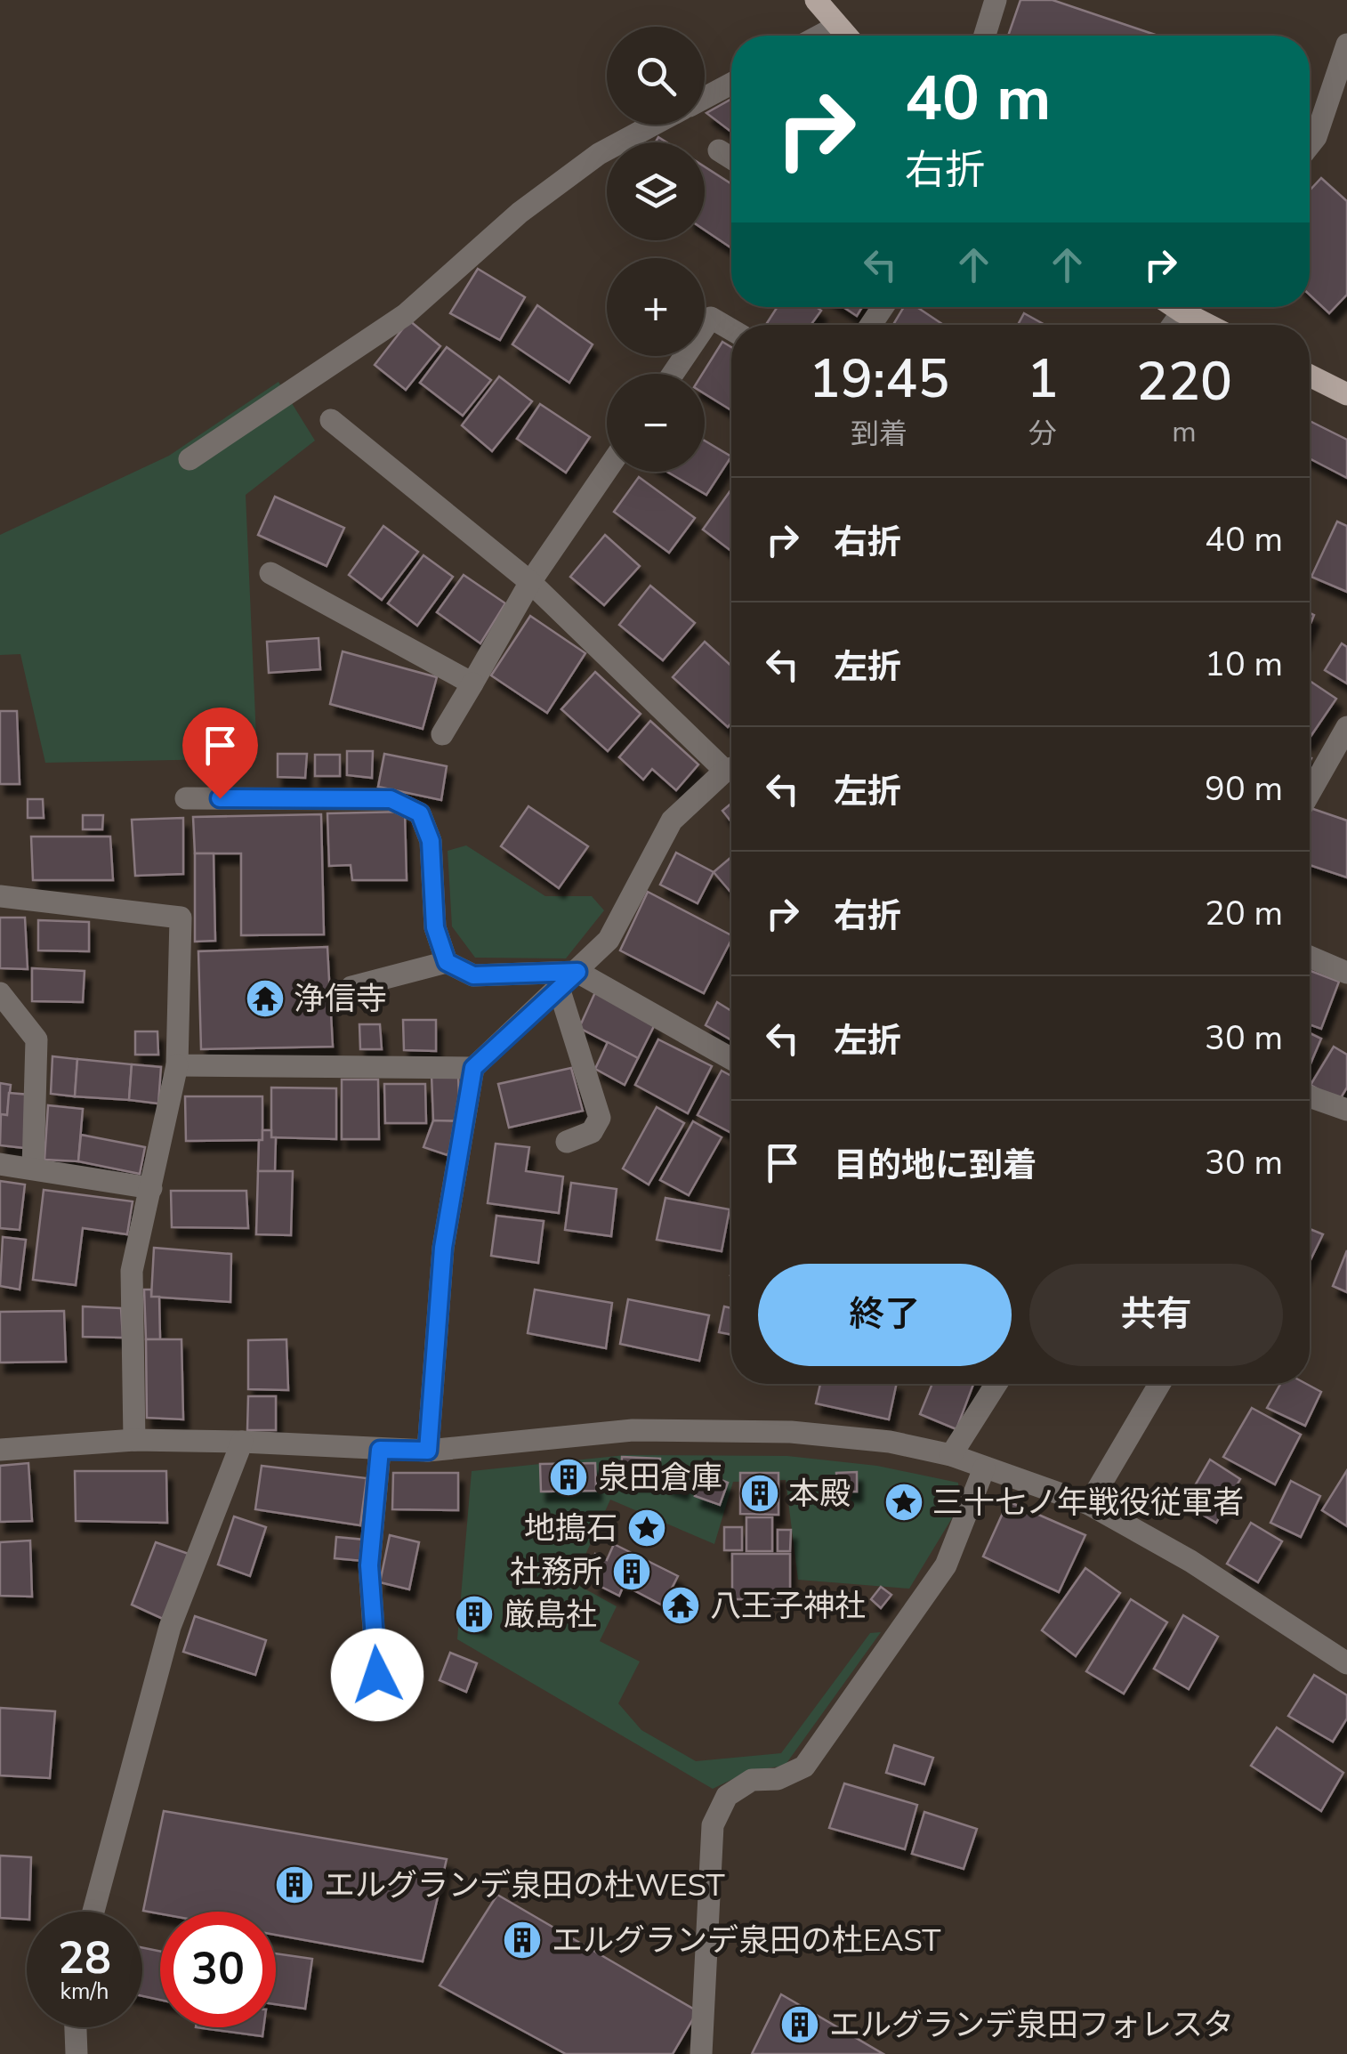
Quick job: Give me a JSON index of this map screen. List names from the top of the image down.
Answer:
{
  "places": {
    "temple": ["浄信寺", "八王子神社"],
    "building": [
      "泉田倉庫",
      "本殿",
      "社務所",
      "厳島社",
      "エルグランデ泉田の杜WEST",
      "エルグランデ泉田の杜EAST",
      "エルグランデ泉田フォレスタ"
    ],
    "place": ["三十七ノ年戦役従軍者", "地搗石"]
  },
  "page": {
    "map_buttons": ["+", "−"],
    "turn": ["40 m", "右折"],
    "eta": [
      "19:45",
      "到着",
      "1",
      "分",
      "220",
      "m"
    ],
    "list": [
      {
        "name": "右折",
        "value": "40 m"
      },
      {
        "name": "左折",
        "value": "10 m"
      },
      {
        "name": "左折",
        "value": "90 m"
      },
      {
        "name": "右折",
        "value": "20 m"
      },
      {
        "name": "左折",
        "value": "30 m"
      },
      {
        "name": "目的地に到着",
        "value": "30 m"
      }
    ],
    "buttons": ["終了", "共有"],
    "speed": "28 km/h",
    "limit": "30"
  }
}
